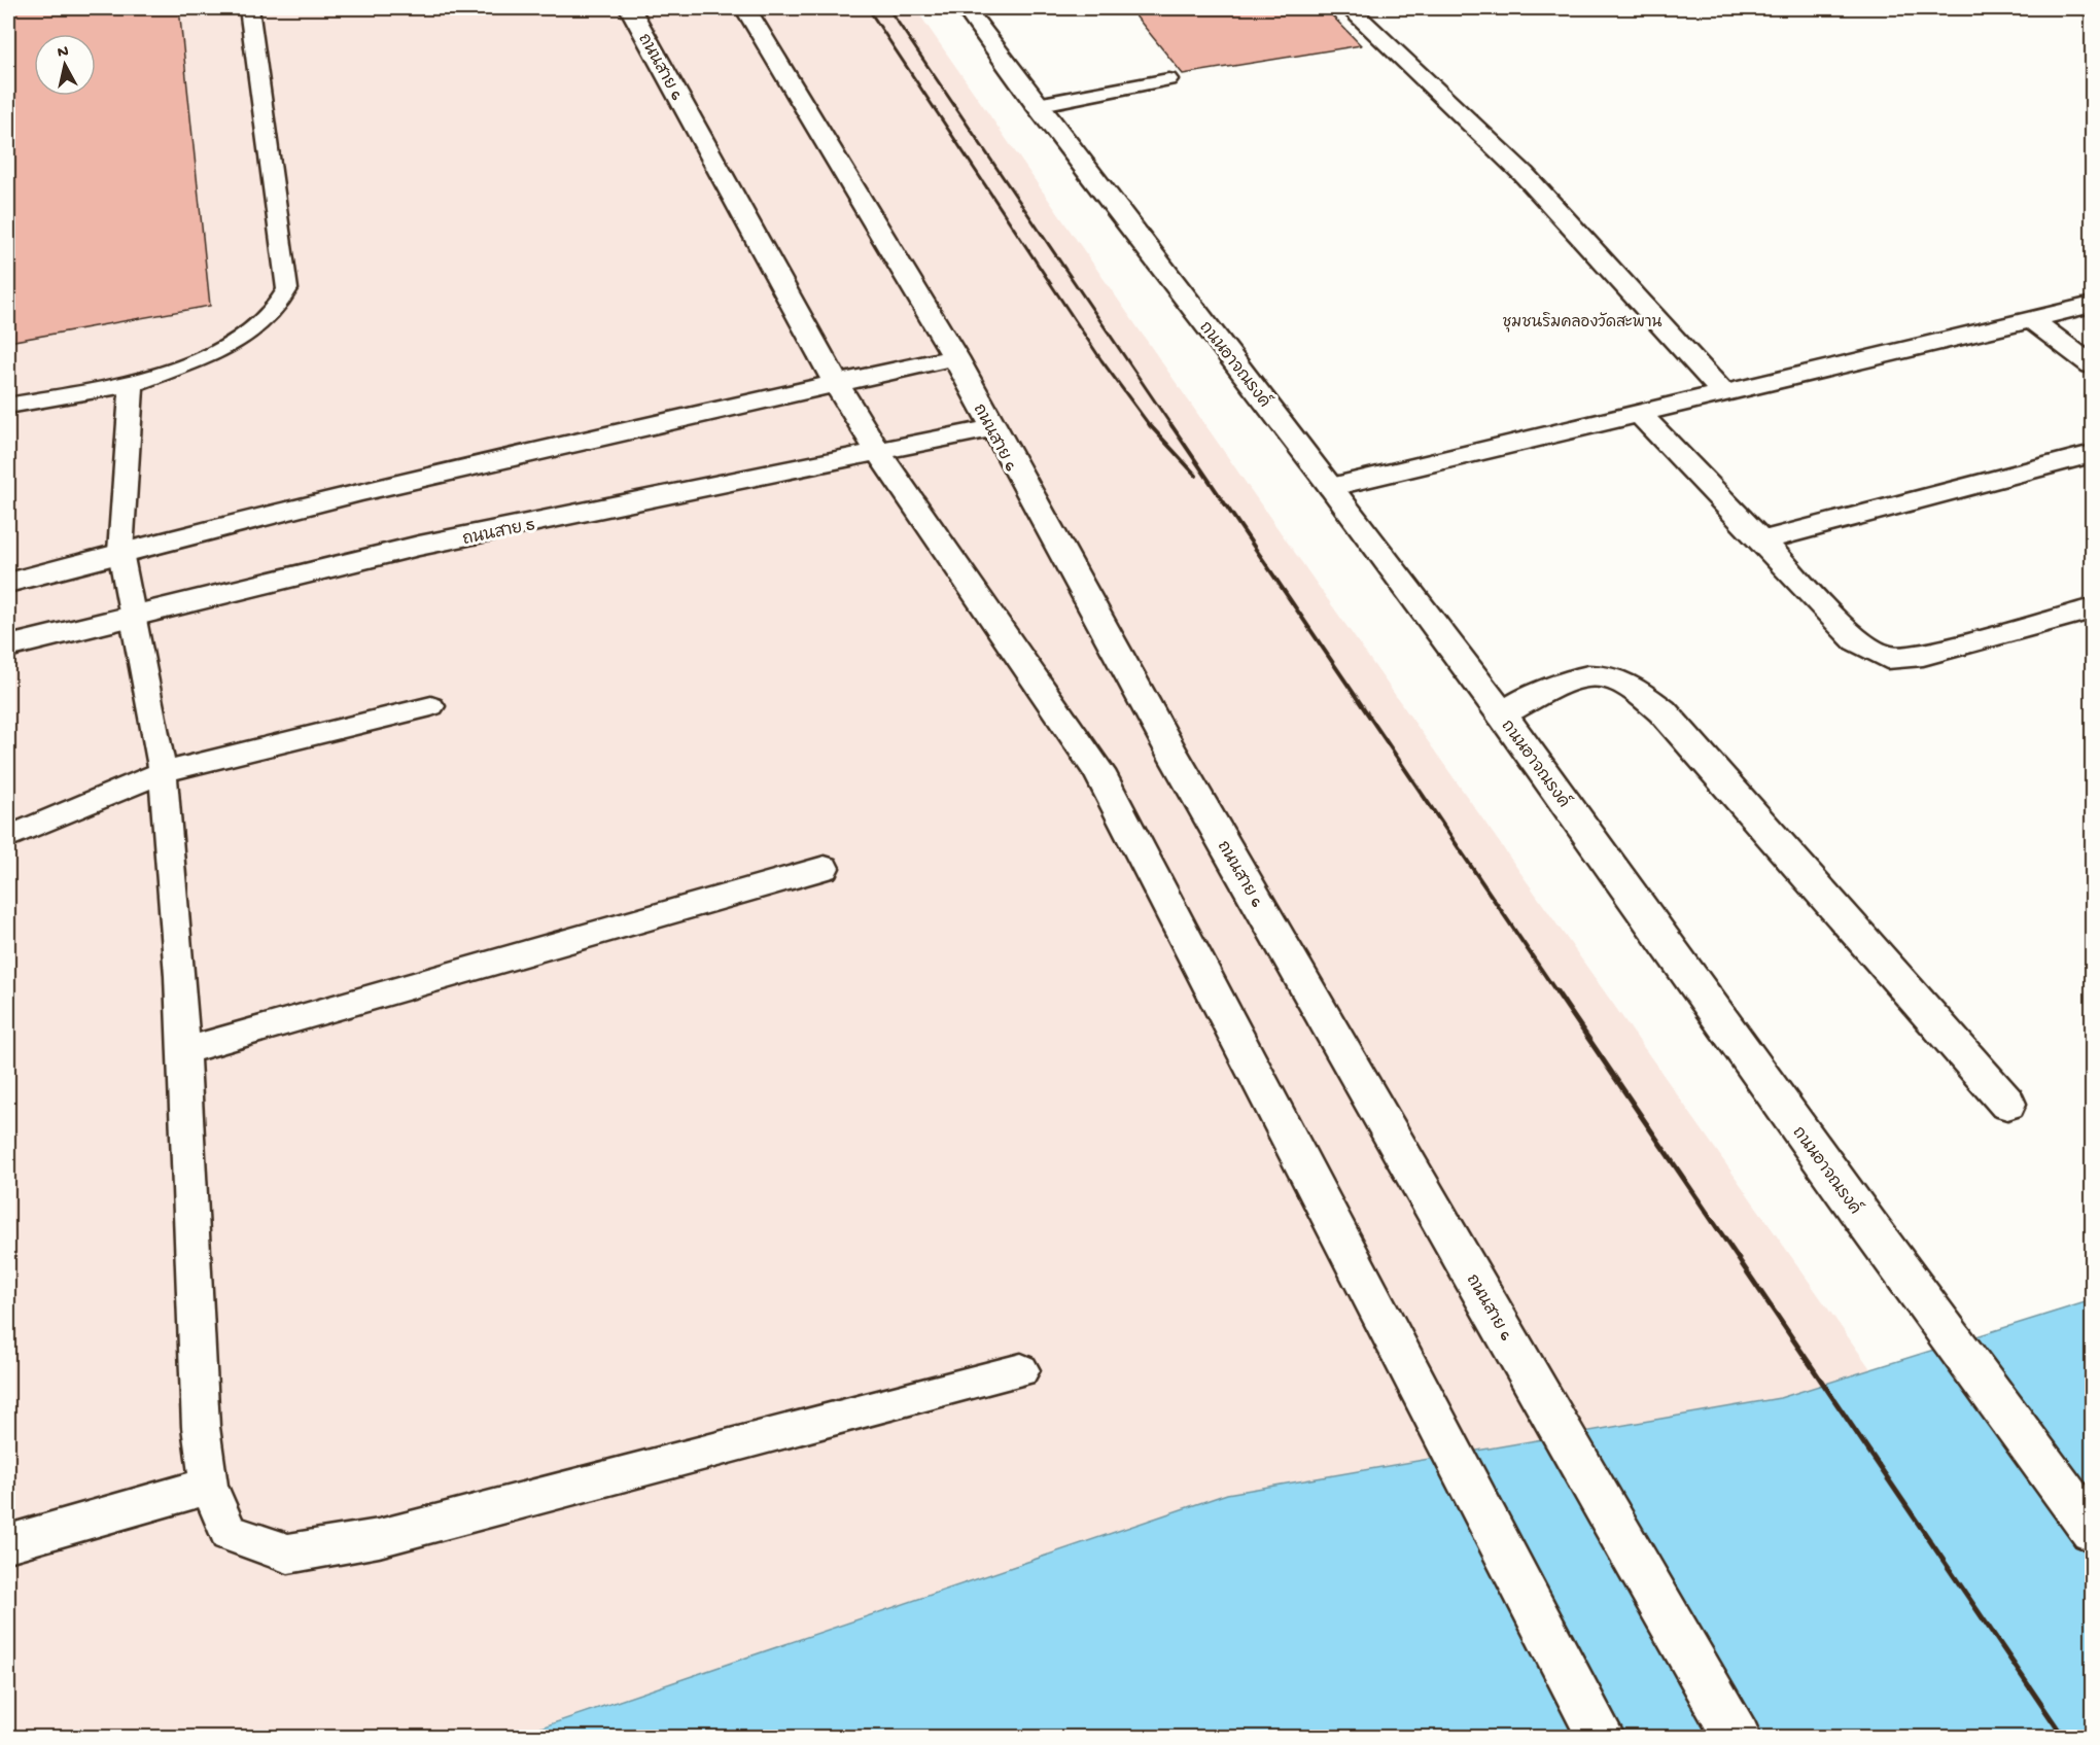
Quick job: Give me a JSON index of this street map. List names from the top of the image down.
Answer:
{
  "streets": {
    "street": ["ถนนสาย 6", "ถนนอาจณรงค์", "ถนนสาย 5"]
  },
  "crossings": [
    ["ถนนสาย 6", "ถนนสาย 5"]
  ],
  "districts": ["ชุมชนริมคลองวัดสะพาน"],
  "north": "top"
}
